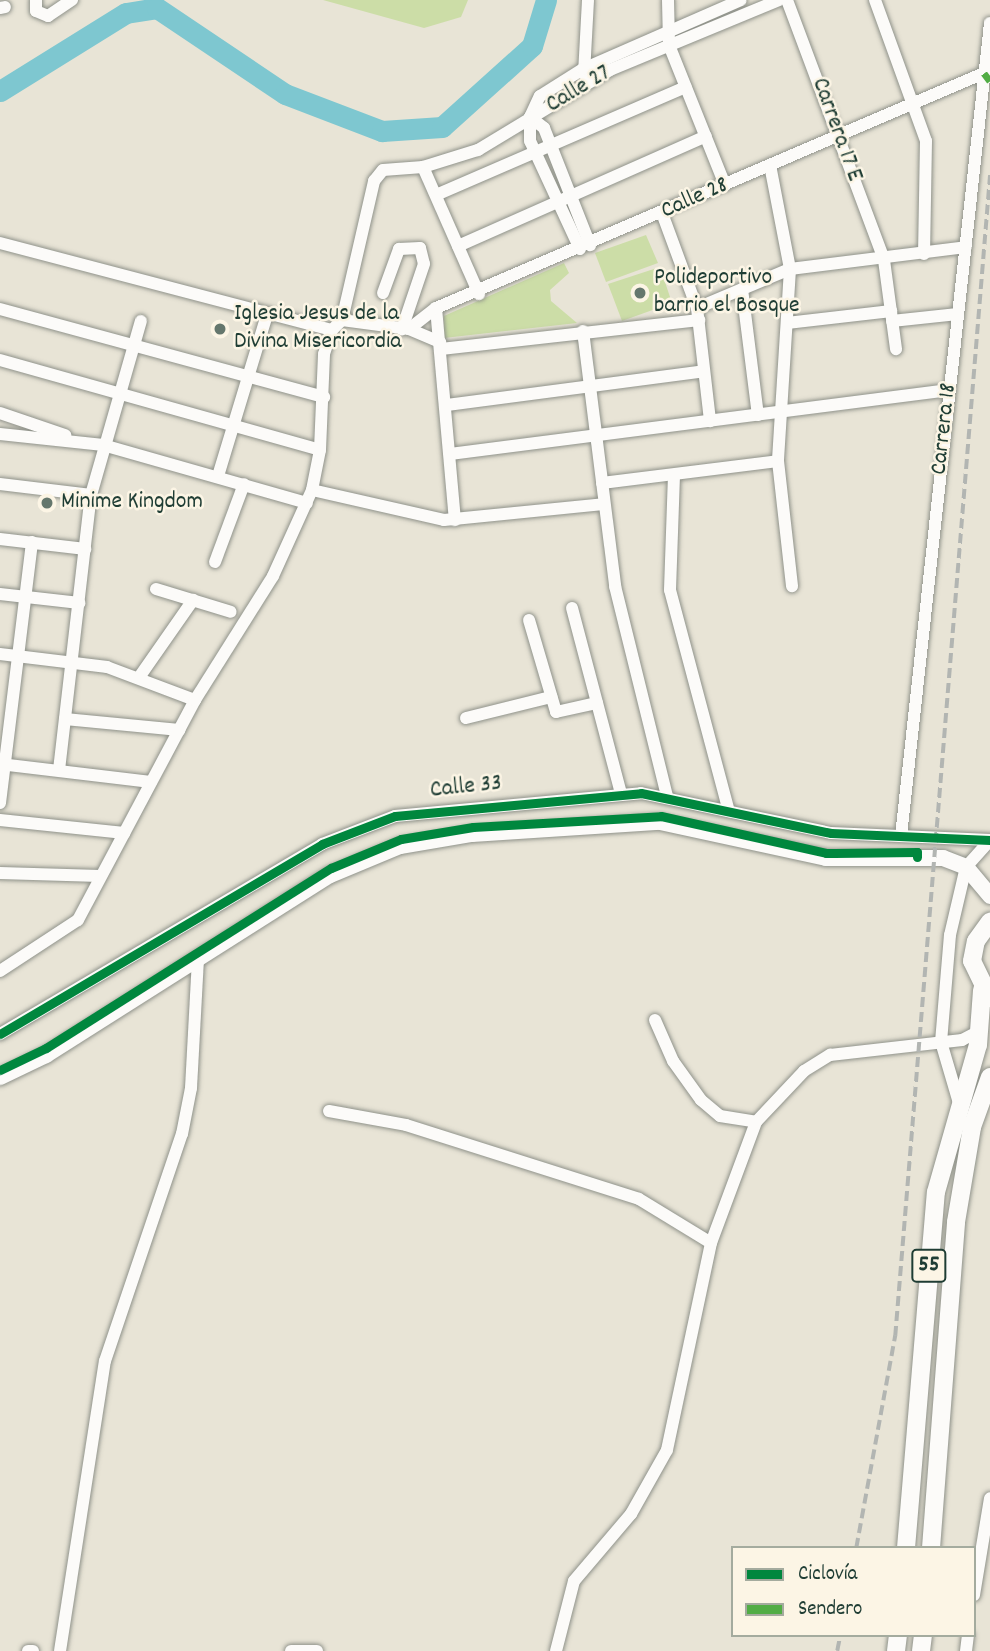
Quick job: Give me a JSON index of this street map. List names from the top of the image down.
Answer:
{
  "streets": {
    "highway": ["55"],
    "street": [
      "Calle 27",
      "Carrera 17 E",
      "Calle 28",
      "Carrera 18",
      "Calle 33"
    ]
  },
  "crossings": [
    ["Carrera 17 E", "Calle 28"],
    ["Calle 28", "Carrera 18"],
    ["Carrera 18", "Calle 33"]
  ],
  "places": ["Polideportivo barrio el Bosque", "Iglesia Jesus de la Divina Misericordia", "Minime Kingdom"],
  "legend": ["Ciclovía", "Sendero"]
}
